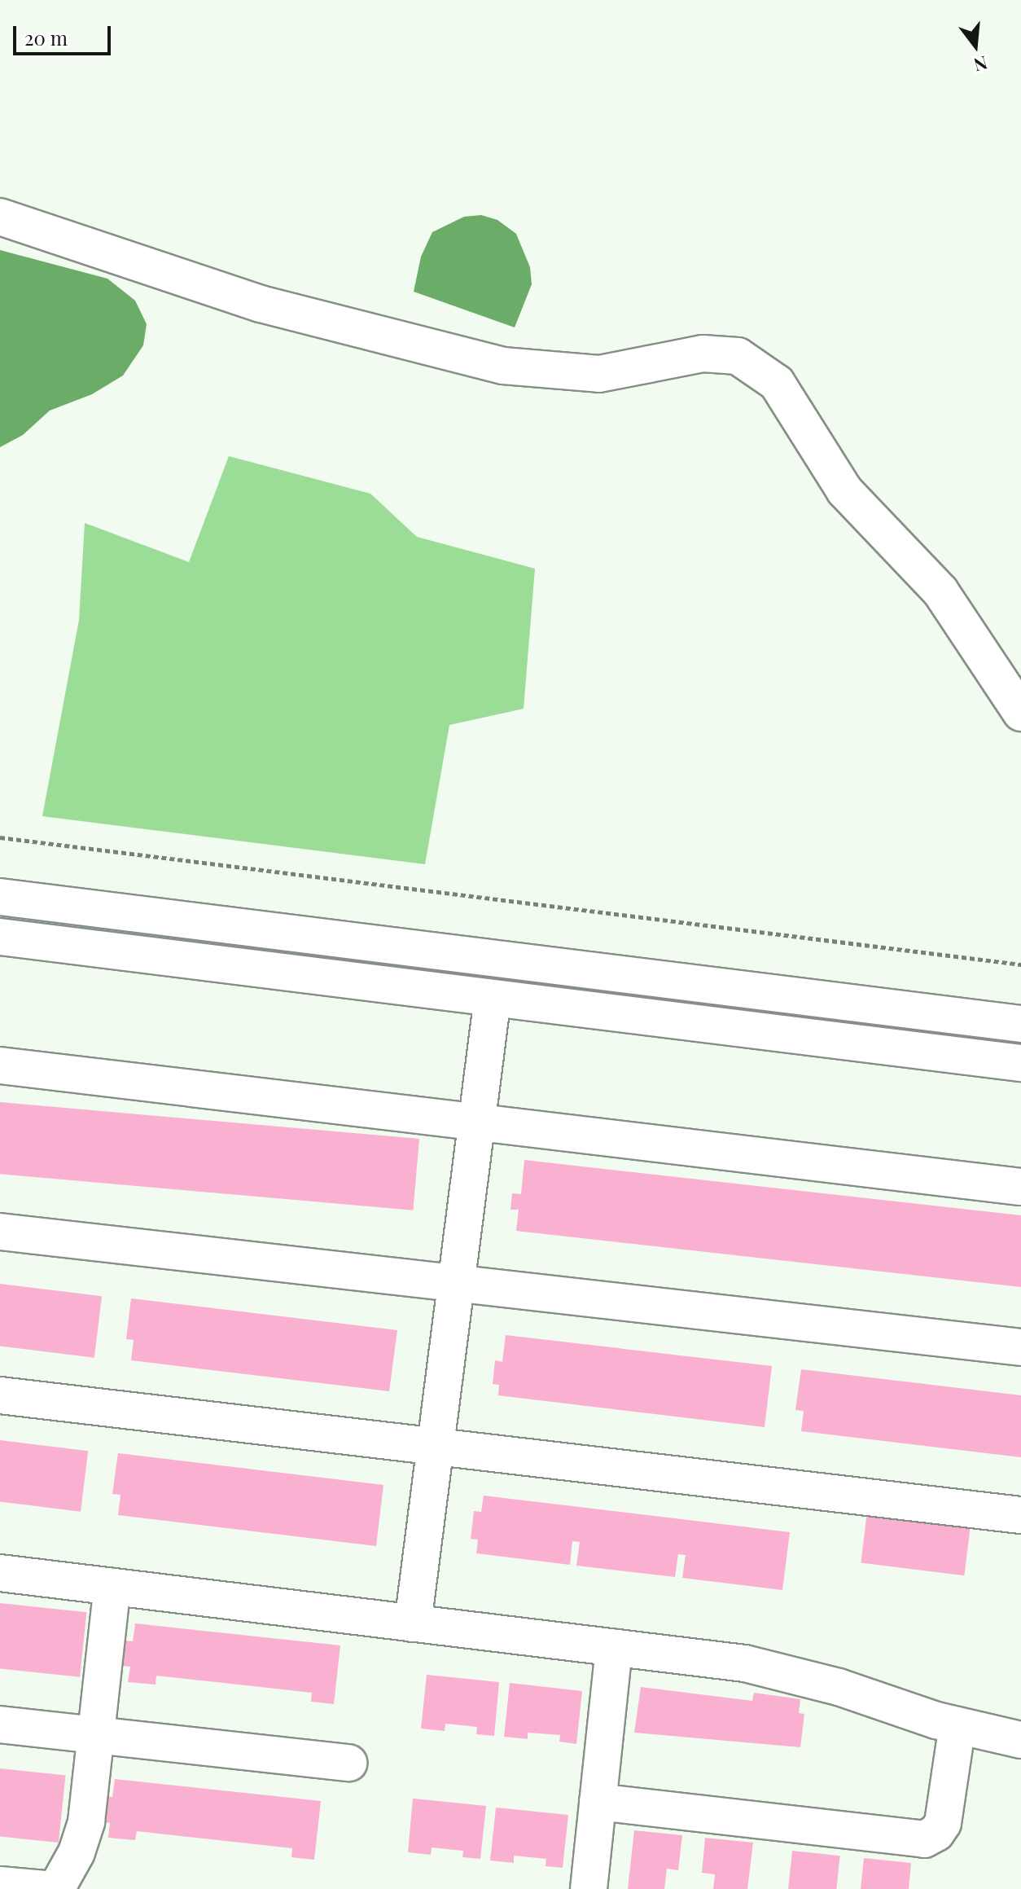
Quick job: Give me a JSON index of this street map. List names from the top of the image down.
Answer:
{
  "scale_bar": "20 m",
  "north": "bottom"
}
